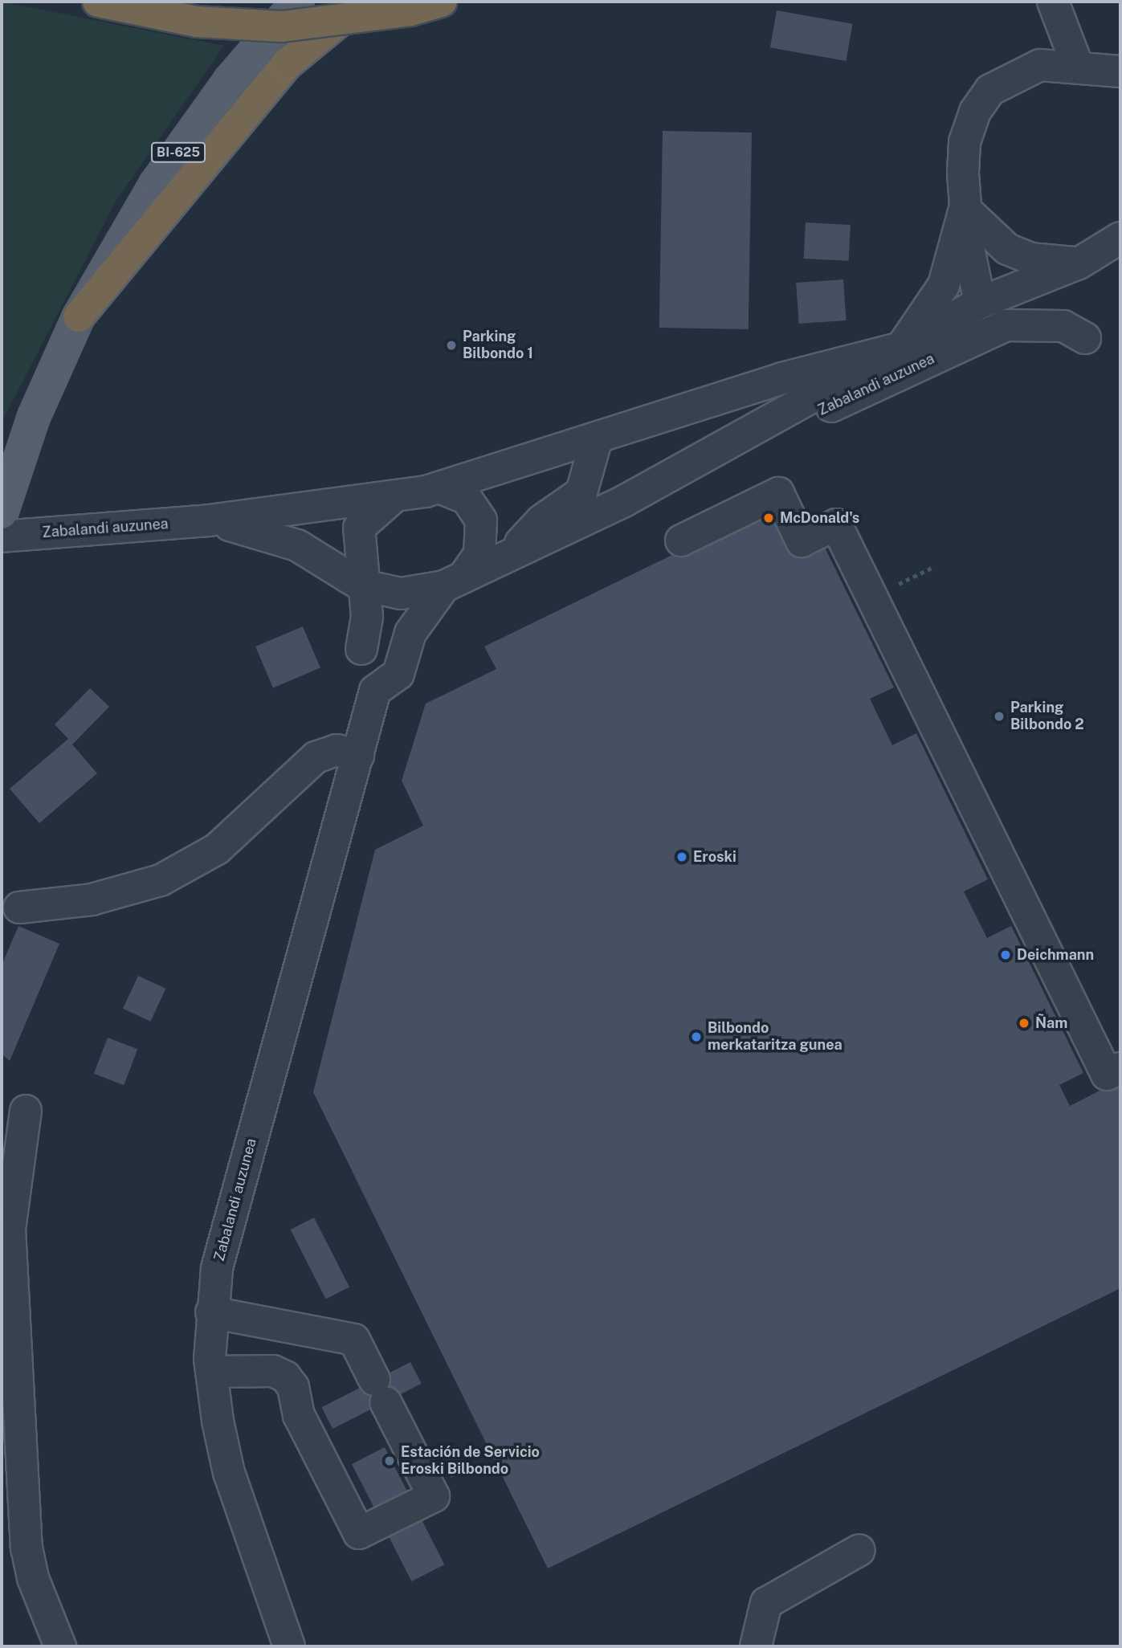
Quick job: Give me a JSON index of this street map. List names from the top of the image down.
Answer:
{
  "streets": {
    "main road": ["BI-625"],
    "street": ["Zabalandi auzunea"]
  },
  "places": [
    "Parking Bilbondo 1",
    "McDonald's",
    "Parking Bilbondo 2",
    "Eroski",
    "Deichmann",
    "Ñam",
    "Bilbondo merkataritza gunea",
    "Estación de Servicio Eroski Bilbondo"
  ]
}
